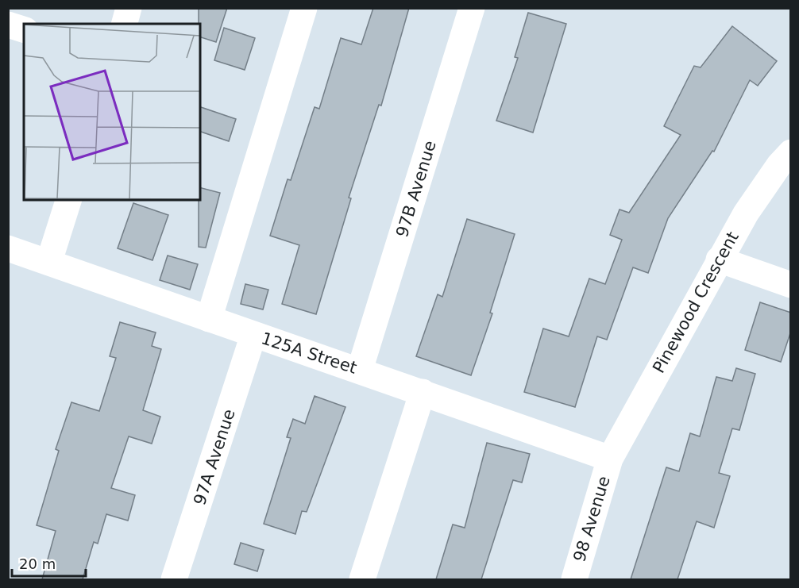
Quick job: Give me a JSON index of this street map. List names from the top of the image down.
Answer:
{
  "streets": {
    "street": [
      "97B Avenue",
      "Pinewood Crescent",
      "125A Street",
      "97A Avenue",
      "98 Avenue"
    ]
  },
  "crossings": [
    ["97B Avenue", "125A Street"],
    ["Pinewood Crescent", "125A Street"],
    ["Pinewood Crescent", "98 Avenue"],
    ["125A Street", "97A Avenue"],
    ["125A Street", "98 Avenue"]
  ],
  "scale_bar": "20 m"
}
